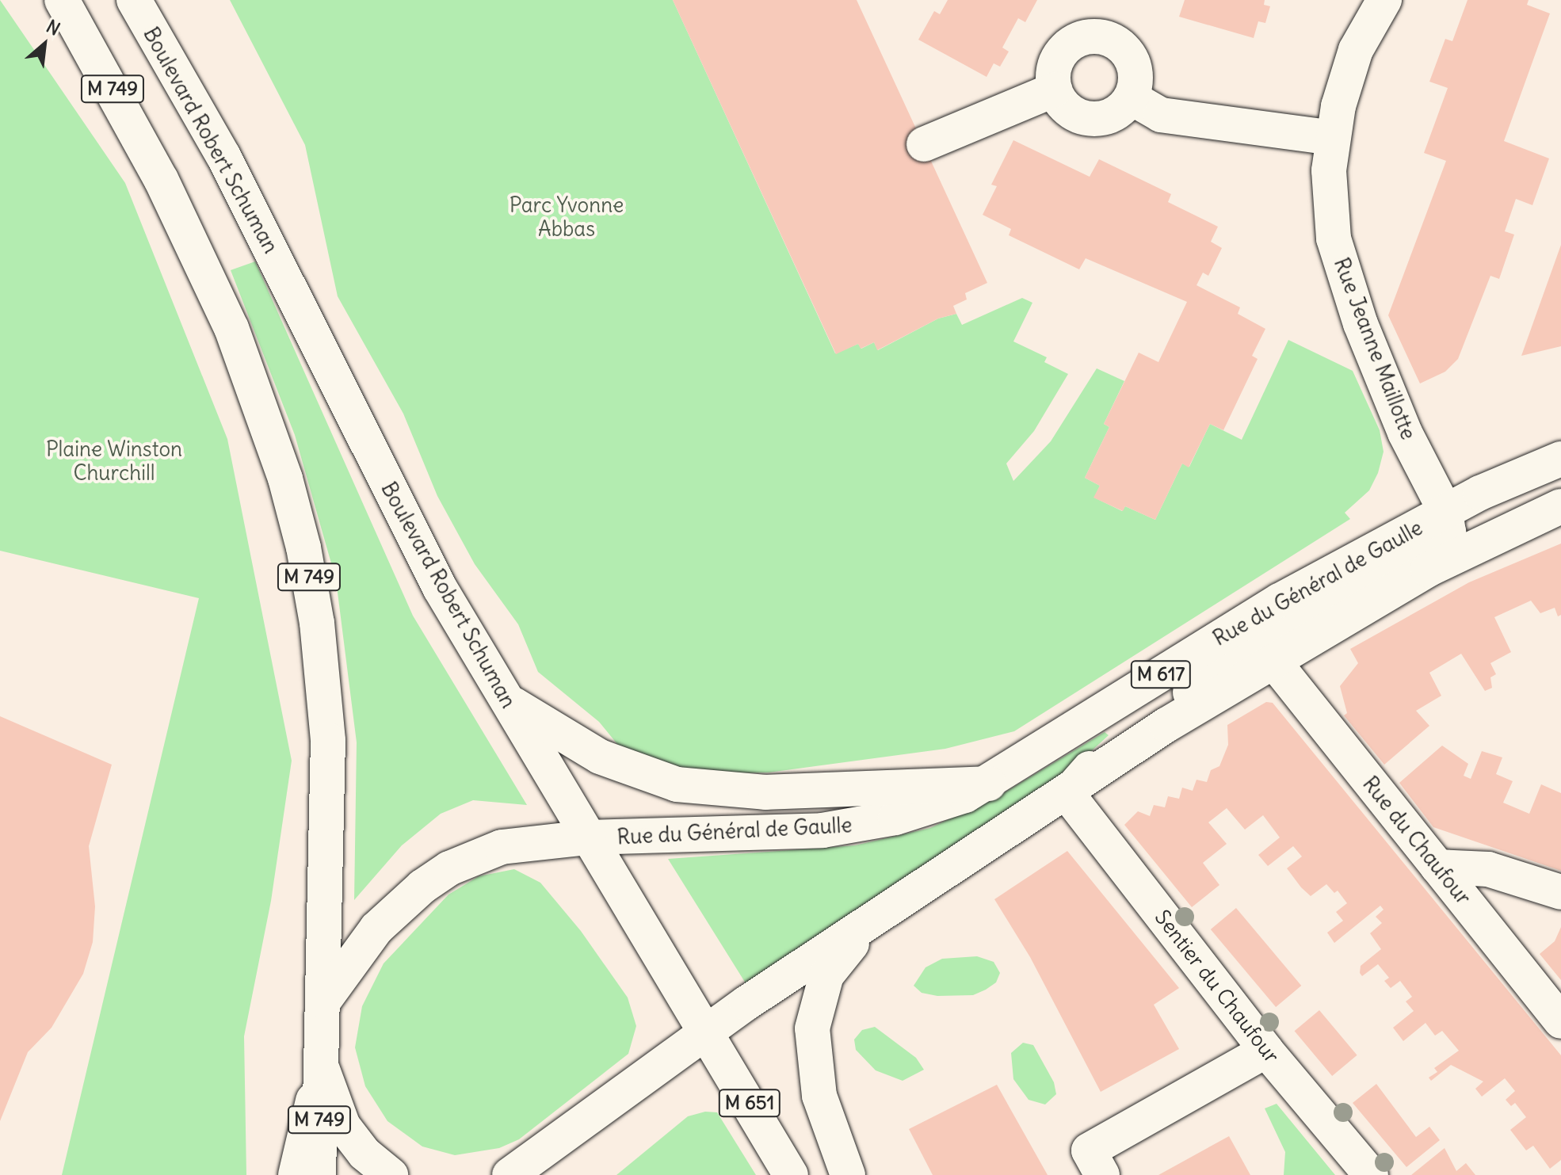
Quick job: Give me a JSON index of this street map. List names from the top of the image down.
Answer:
{
  "streets": {
    "main road": [
      "M 749",
      "Boulevard Robert Schuman",
      "Rue Jeanne Maillotte",
      "Rue du Général de Gaulle",
      "M 617",
      "Rue du Chaufour",
      "Sentier du Chaufour",
      "M 651"
    ]
  },
  "crossings": [
    ["M 749", "Rue du Général de Gaulle"],
    ["Boulevard Robert Schuman", "Rue du Général de Gaulle"],
    ["Rue Jeanne Maillotte", "Rue du Général de Gaulle"],
    ["Rue du Général de Gaulle", "Rue du Chaufour"],
    ["Rue du Général de Gaulle", "Sentier du Chaufour"]
  ],
  "parks": ["Parc Yvonne Abbas", "Plaine Winston Churchill"],
  "north": "top right"
}
